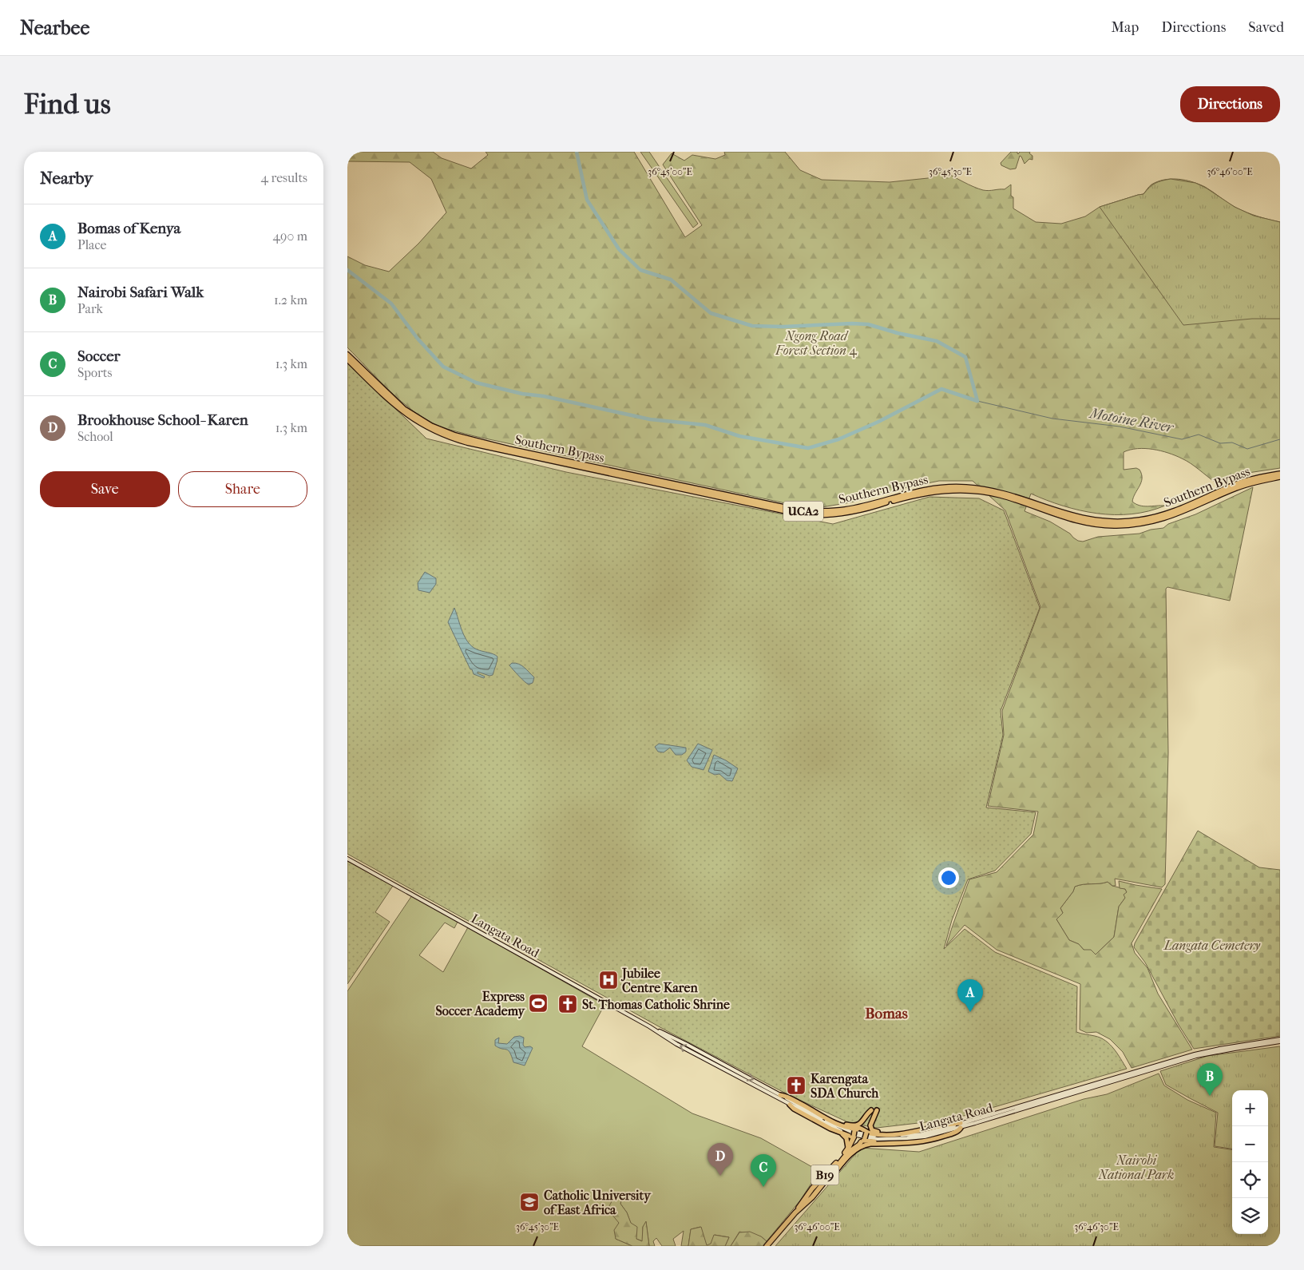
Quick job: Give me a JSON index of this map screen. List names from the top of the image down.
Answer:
{
  "streets": {
    "highway": ["Southern Bypass", "UCA2", "B19"],
    "main road": ["Langata Road"]
  },
  "crossings": [
    ["Langata Road", "B19"]
  ],
  "districts": ["Bomas"],
  "water": ["Motoine River"],
  "parks": ["Ngong Road Forest Section 4", "Langata Cemetery", "Nairobi National Park"],
  "places": {
    "hospital": ["Jubilee Centre Karen"],
    "sports": ["Express Soccer Academy"],
    "church": ["St. Thomas Catholic Shrine", "Karengata SDA Church"],
    "school or university": ["Catholic University of East Africa"]
  },
  "page": {
    "header": "Nearbee",
    "nav": ["Map", "Directions", "Saved"],
    "buttons": [
      "Directions",
      ["Save", "Share"]
    ],
    "title": "Find us",
    "heading": ["Nearby", "4 results"],
    "list": [
      {
        "mark": "A",
        "name": "Bomas of Kenya",
        "note": "Place",
        "value": "490 m"
      },
      {
        "mark": "B",
        "name": "Nairobi Safari Walk",
        "note": "Park",
        "value": "1.2 km"
      },
      {
        "mark": "C",
        "name": "Soccer",
        "note": "Sports",
        "value": "1.3 km"
      },
      {
        "mark": "D",
        "name": "Brookhouse School- Karen",
        "note": "School",
        "value": "1.3 km"
      }
    ],
    "pins": [
      "A",
      "B",
      "D",
      "C"
    ],
    "map_buttons": ["+", "−"]
  },
  "coordinates": [
    "36°45'30\"E",
    "36°46'00\"E",
    "36°45'00\"E",
    "36°46'30\"E"
  ]
}
